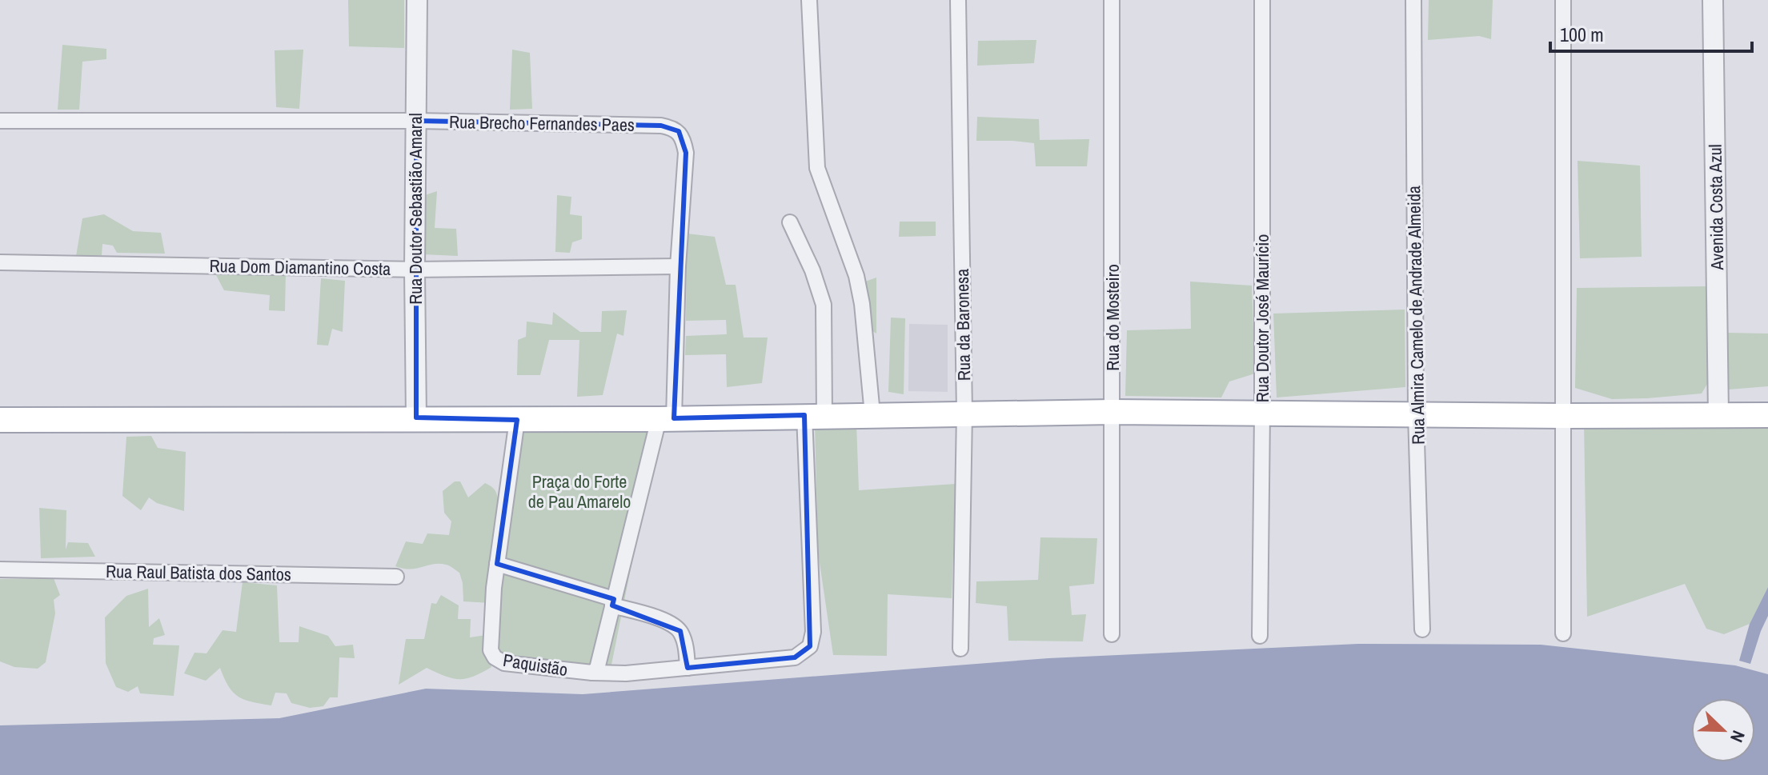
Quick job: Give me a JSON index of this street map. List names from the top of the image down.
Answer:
{
  "streets": {
    "street": [
      "Rua Brecho Fernandes Paes",
      "Avenida Costa Azul",
      "Rua Doutor Sebastião Amaral",
      "Rua Dom Diamantino Costa",
      "Rua Almira Camelo de Andrade Almeida",
      "Rua do Mosteiro",
      "Rua Doutor José Maurício",
      "Rua da Baronesa",
      "Rua Raul Batista dos Santos",
      "Paquistão"
    ]
  },
  "crossings": [
    ["Rua Brecho Fernandes Paes", "Rua Doutor Sebastião Amaral"],
    ["Rua Brecho Fernandes Paes", "Rua Dom Diamantino Costa"],
    ["Rua Brecho Fernandes Paes", "Paquistão"],
    ["Rua Doutor Sebastião Amaral", "Rua Dom Diamantino Costa"]
  ],
  "parks": ["Praça do Forte de Pau Amarelo"],
  "scale_bar": "100 m",
  "north": "bottom right"
}
